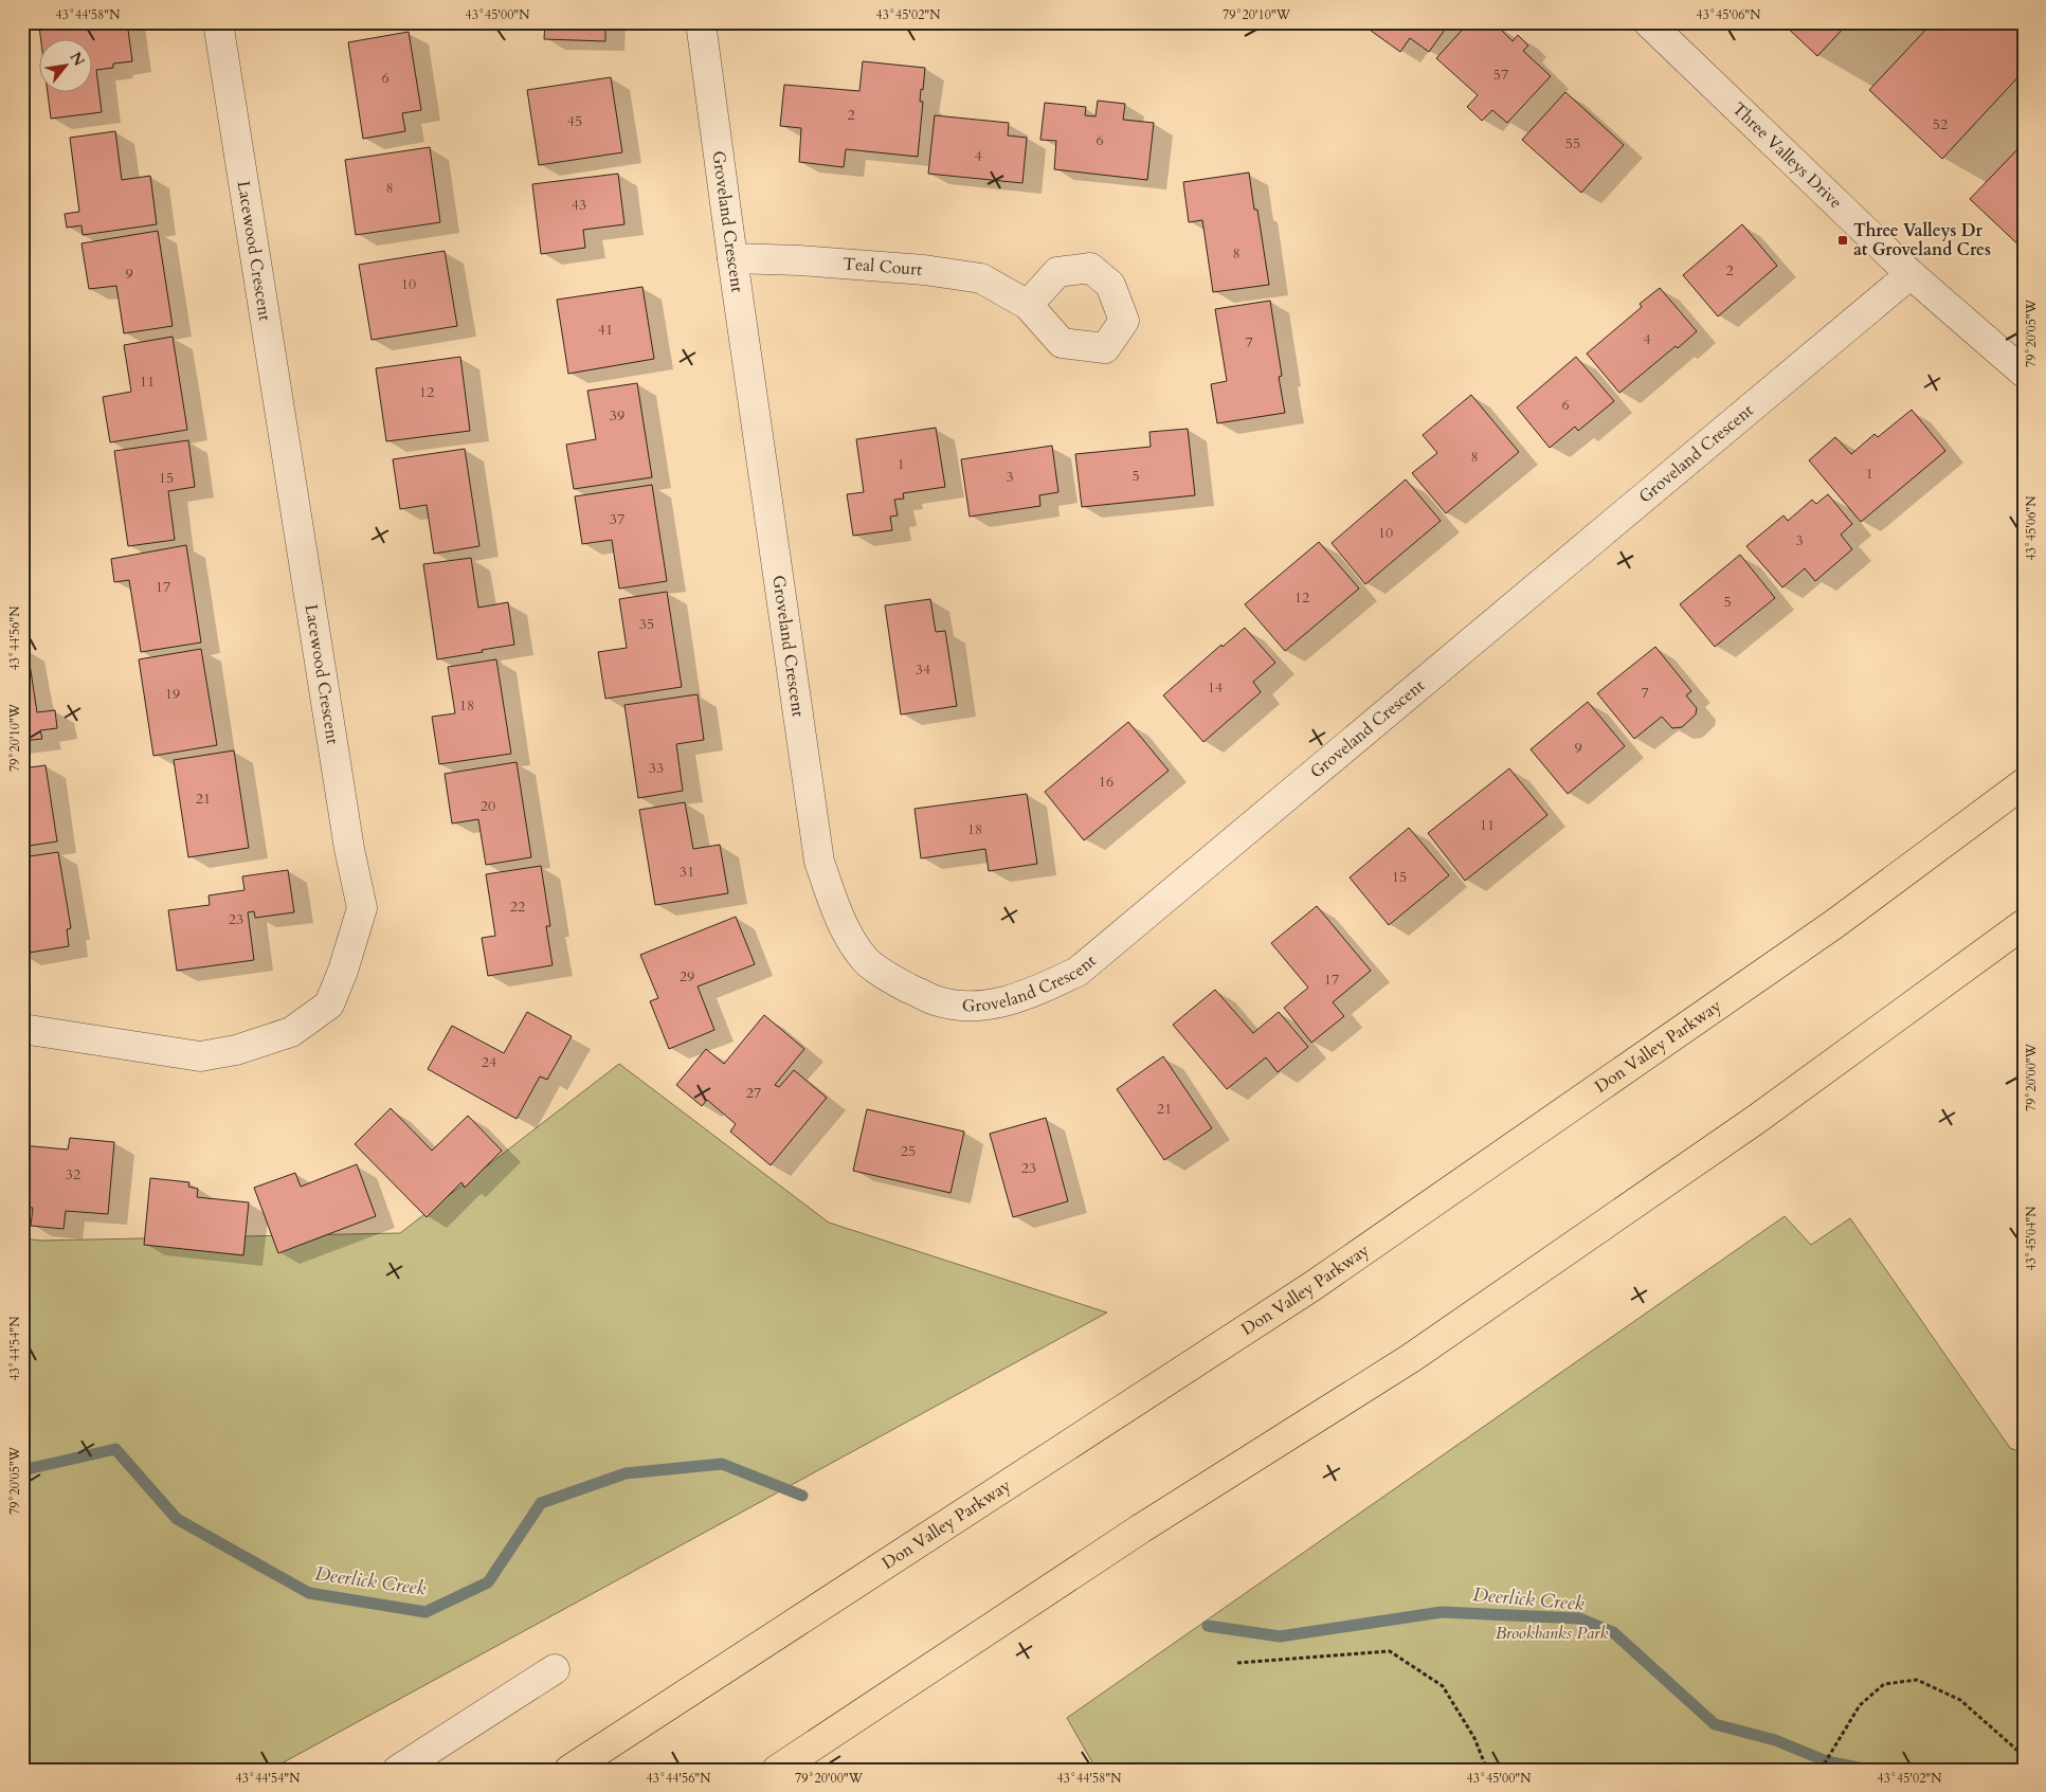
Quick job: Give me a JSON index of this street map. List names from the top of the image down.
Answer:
{
  "streets": {
    "highway": ["Don Valley Parkway"],
    "street": [
      "Three Valleys Drive",
      "Groveland Crescent",
      "Lacewood Crescent",
      "Teal Court"
    ]
  },
  "crossings": [
    ["Three Valleys Drive", "Groveland Crescent"],
    ["Groveland Crescent", "Teal Court"]
  ],
  "water": ["Deerlick Creek"],
  "parks": ["Brookbanks Park"],
  "places": {
    "transit": ["Three Valleys Dr at Groveland Cres"]
  },
  "house_numbers": [
    "57",
    "6",
    "2",
    "45",
    "52",
    "6",
    "55",
    "4",
    "8",
    "43",
    "8",
    "2",
    "9",
    "10",
    "41",
    "4",
    "7",
    "11",
    "12",
    "6",
    "39",
    "8",
    "1",
    "1",
    "5",
    "3",
    "15",
    "37",
    "10",
    "3",
    "17",
    "12",
    "5",
    "35",
    "34",
    "14",
    "7",
    "19",
    "18",
    "9",
    "33",
    "16",
    "21",
    "20",
    "11",
    "18",
    "31",
    "15",
    "22",
    "23",
    "29",
    "17",
    "24",
    "27",
    "21",
    "25",
    "23",
    "32"
  ],
  "north": "top right",
  "coordinates": [
    "43°44'58\"N",
    "43°45'00\"N",
    "43°45'02\"N",
    "79°20'10\"W",
    "43°45'06\"N",
    "79°20'05\"W",
    "43°44'56\"N",
    "79°20'00\"W",
    "43°45'04\"N",
    "43°44'54\"N"
  ]
}
